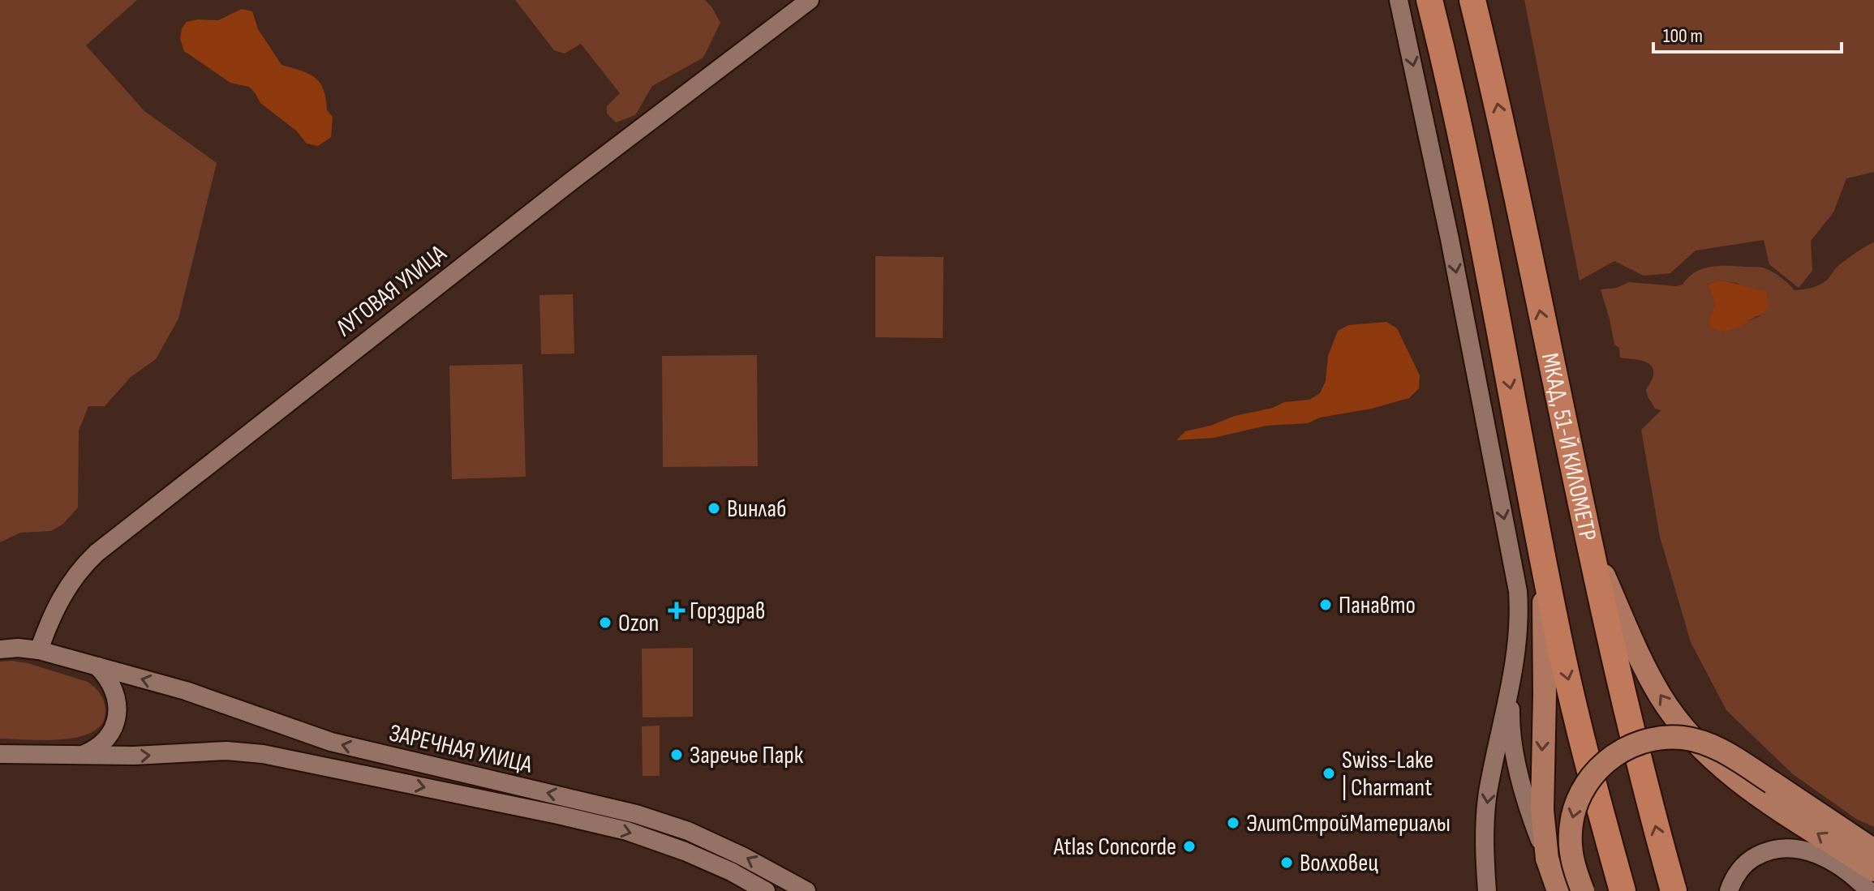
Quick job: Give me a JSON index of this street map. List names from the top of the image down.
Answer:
{
  "streets": {
    "highway": ["МКАД, 51-Й КИЛОМЕТР"],
    "street": ["ЛУГОВАЯ УЛИЦА", "ЗАРЕЧНАЯ УЛИЦА"]
  },
  "crossings": [
    ["ЛУГОВАЯ УЛИЦА", "ЗАРЕЧНАЯ УЛИЦА"]
  ],
  "places": {
    "other": [
      "Винлаб",
      "Панавто",
      "Ozon",
      "Заречье Парк",
      "Swiss-Lake | Charmant",
      "ЭлитСтройМатериалы",
      "Atlas Concorde",
      "Волховец"
    ],
    "health": ["Горздрав"]
  },
  "scale_bar": "100 m"
}
